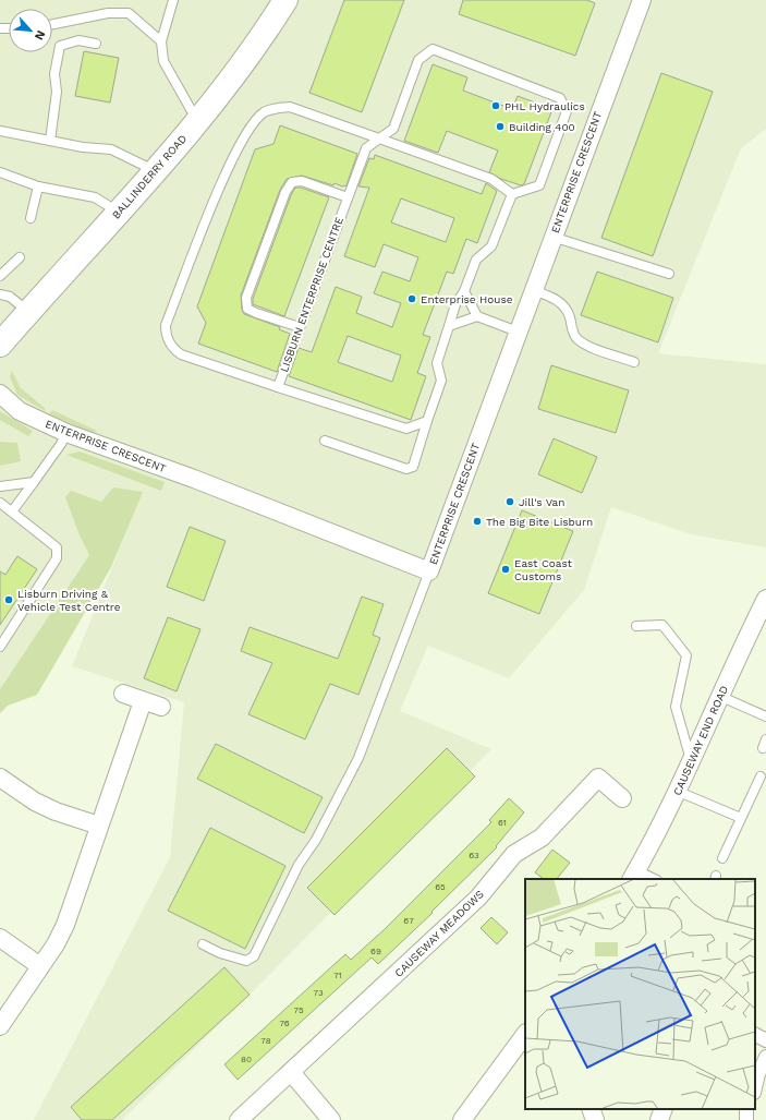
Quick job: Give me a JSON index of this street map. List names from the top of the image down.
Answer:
{
  "streets": {
    "main road": ["BALLINDERRY ROAD"],
    "street": ["ENTERPRISE CRESCENT", "CAUSEWAY END ROAD", "CAUSEWAY MEADOWS"],
    "lane": ["LISBURN ENTERPRISE CENTRE"]
  },
  "places": [
    "PHL Hydraulics",
    "Building 400",
    "Enterprise House",
    "Jill's Van",
    "The Big Bite Lisburn",
    "East Coast Customs",
    "Lisburn Driving & Vehicle Test Centre"
  ],
  "house_numbers": [
    "61",
    "63",
    "65",
    "67",
    "69",
    "71",
    "73",
    "75",
    "76",
    "78",
    "80"
  ],
  "north": "bottom right"
}
